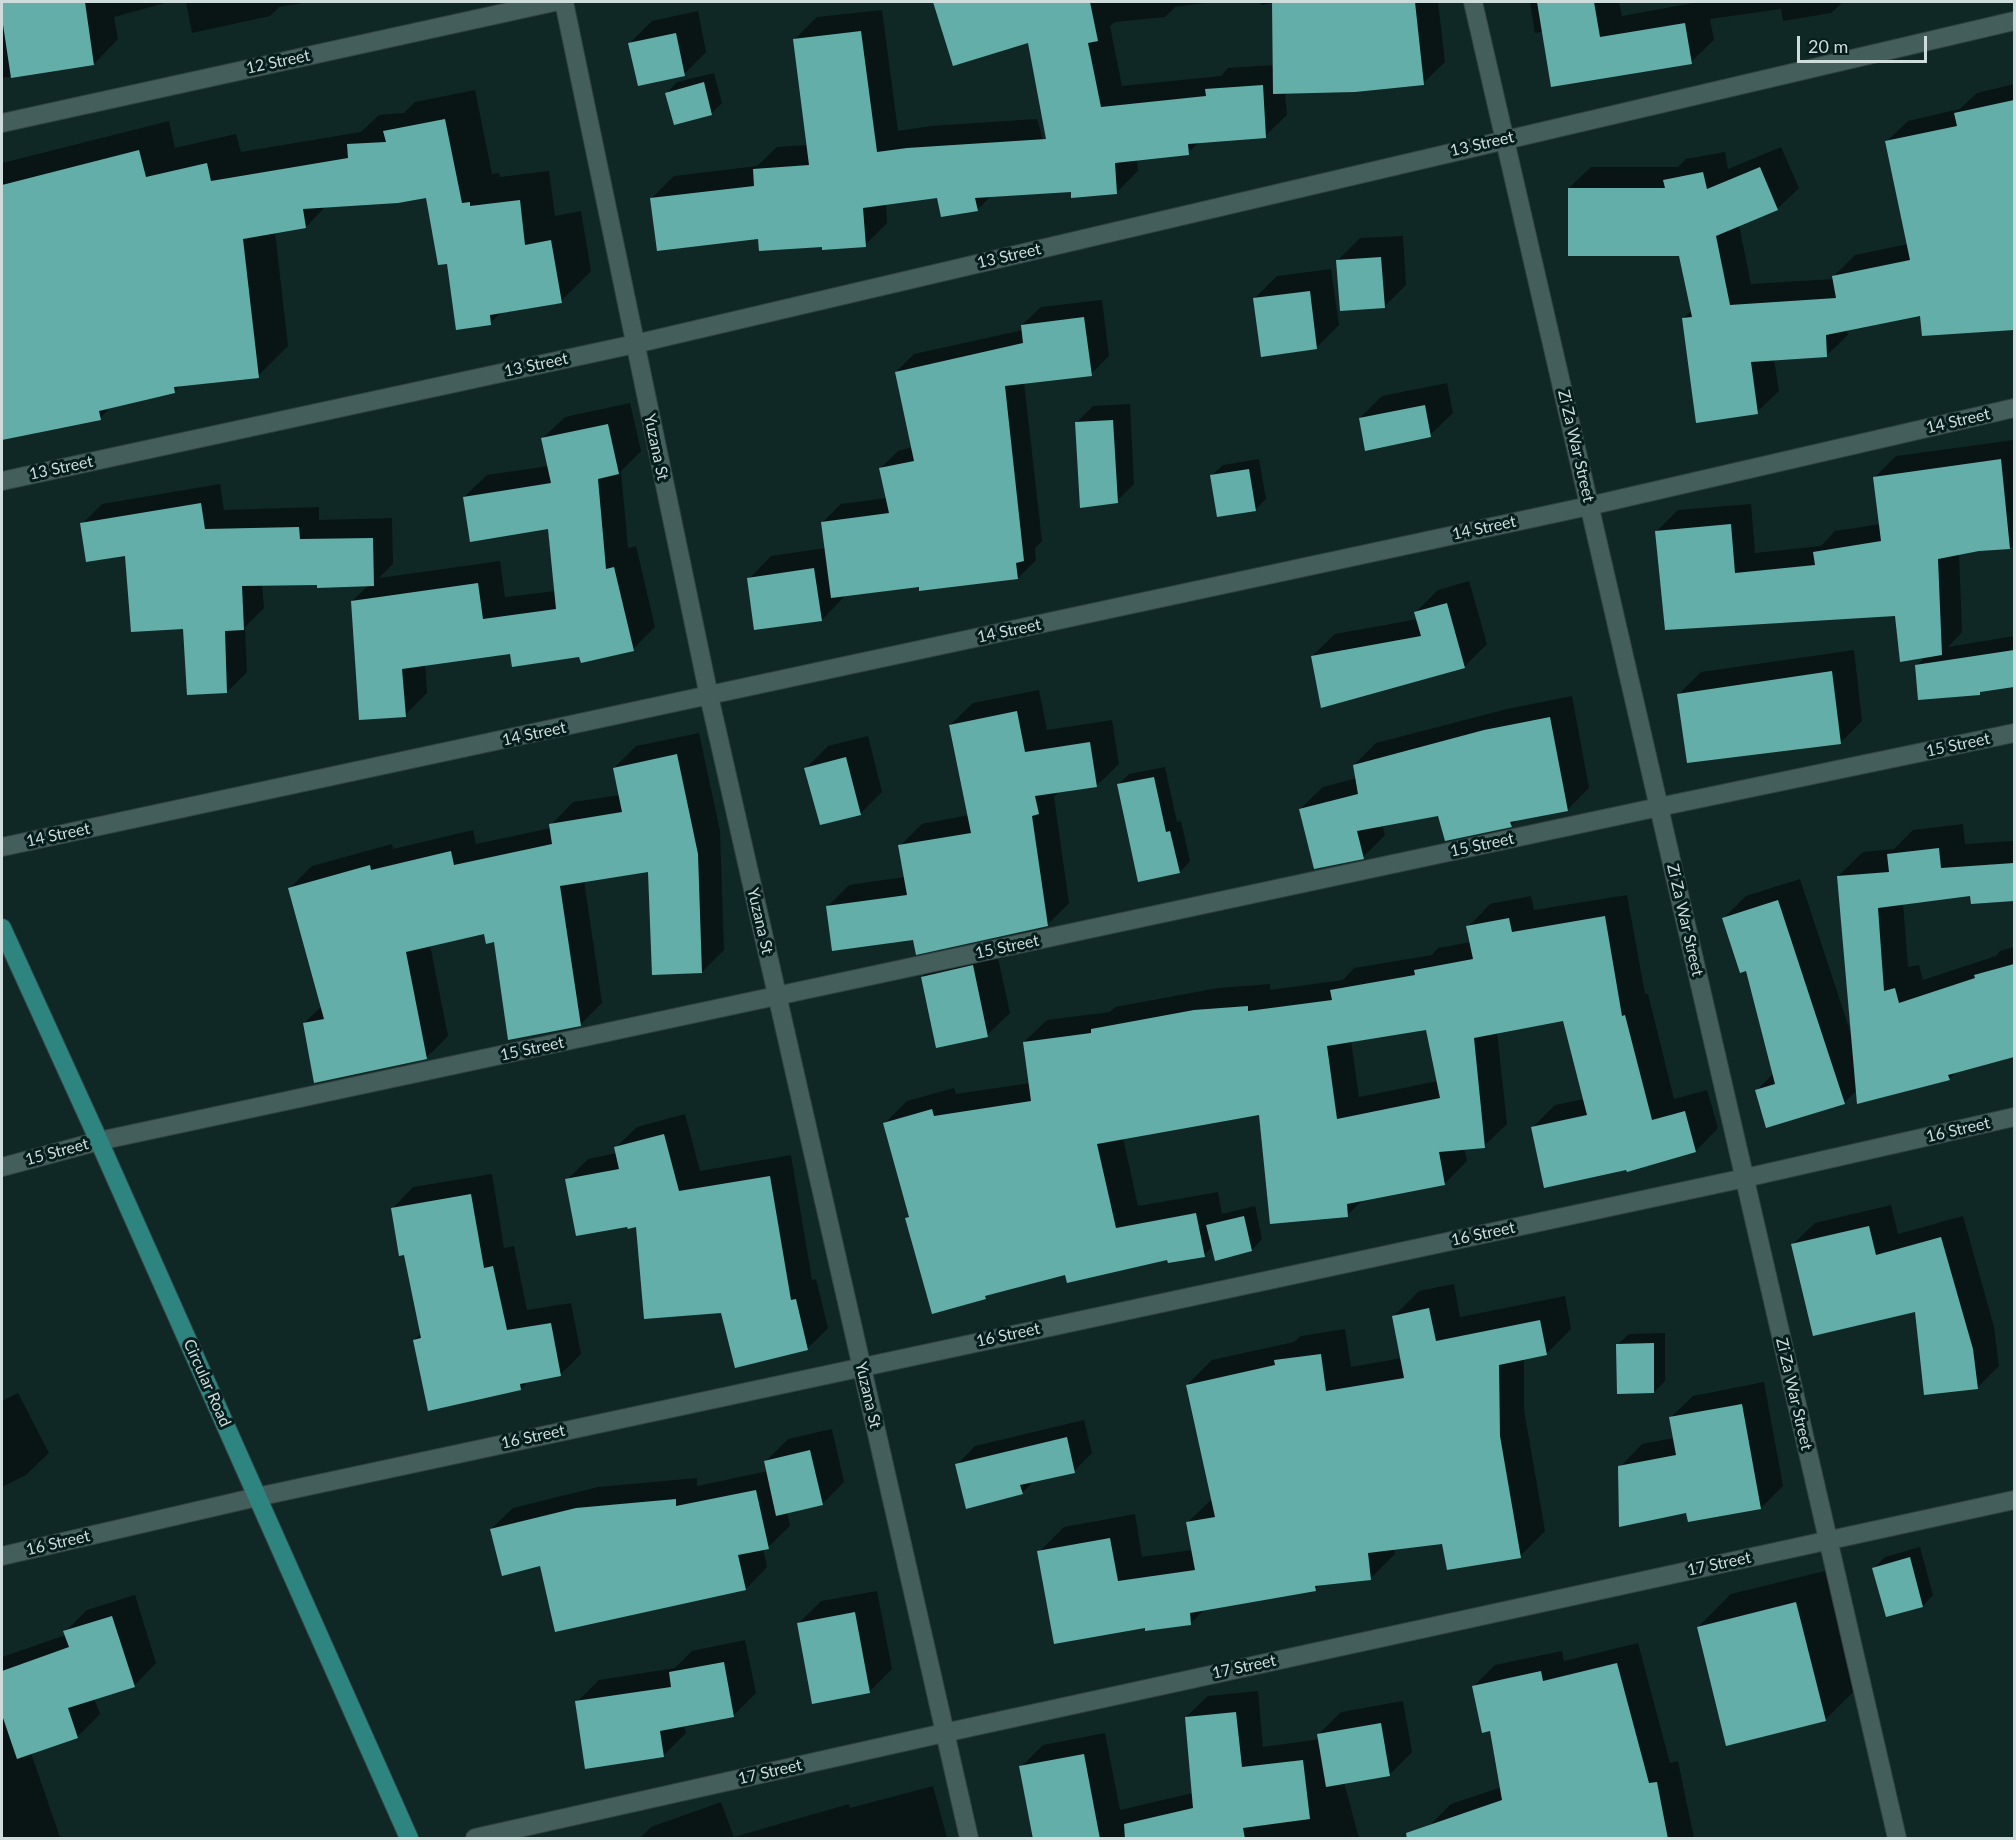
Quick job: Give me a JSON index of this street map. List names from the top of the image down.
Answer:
{
  "streets": {
    "main road": ["Circular Road"],
    "street": [
      "12 Street",
      "13 Street",
      "14 Street",
      "Zi Za War Street",
      "Yuzana St",
      "15 Street",
      "16 Street",
      "17 Street"
    ]
  },
  "crossings": [
    ["13 Street", "Zi Za War Street"],
    ["13 Street", "Yuzana St"],
    ["14 Street", "Zi Za War Street"],
    ["14 Street", "Yuzana St"],
    ["Zi Za War Street", "15 Street"],
    ["Zi Za War Street", "16 Street"],
    ["Zi Za War Street", "17 Street"],
    ["Yuzana St", "15 Street"],
    ["Yuzana St", "16 Street"],
    ["Yuzana St", "17 Street"],
    ["15 Street", "Circular Road"],
    ["16 Street", "Circular Road"]
  ],
  "scale_bar": "20 m"
}
